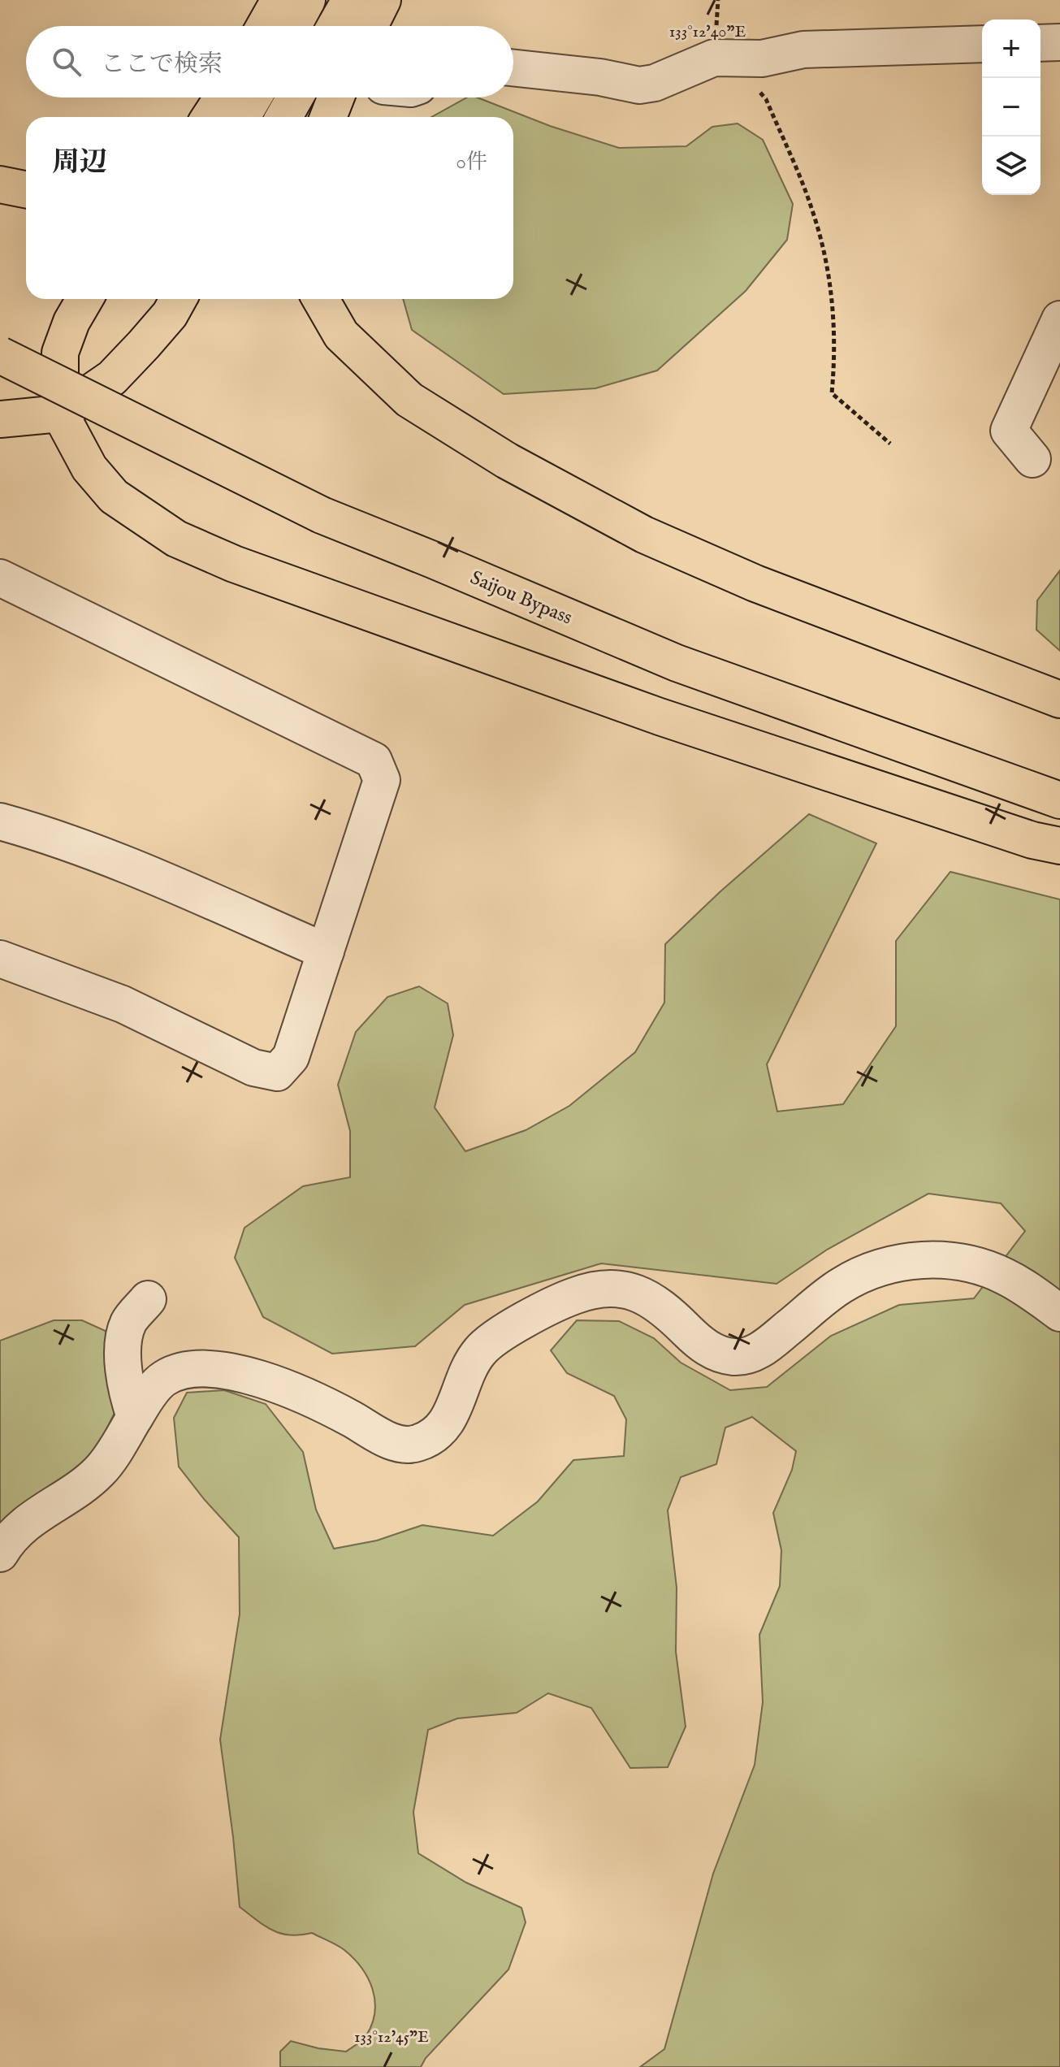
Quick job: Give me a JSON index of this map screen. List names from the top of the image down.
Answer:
{
  "streets": {
    "main road": ["Saijou Bypass"]
  },
  "page": {
    "map_buttons": ["+", "−"],
    "search": "ここで検索",
    "heading": ["周辺", "0件"]
  },
  "coordinates": ["133°12'40\"E", "133°12'45\"E"]
}
